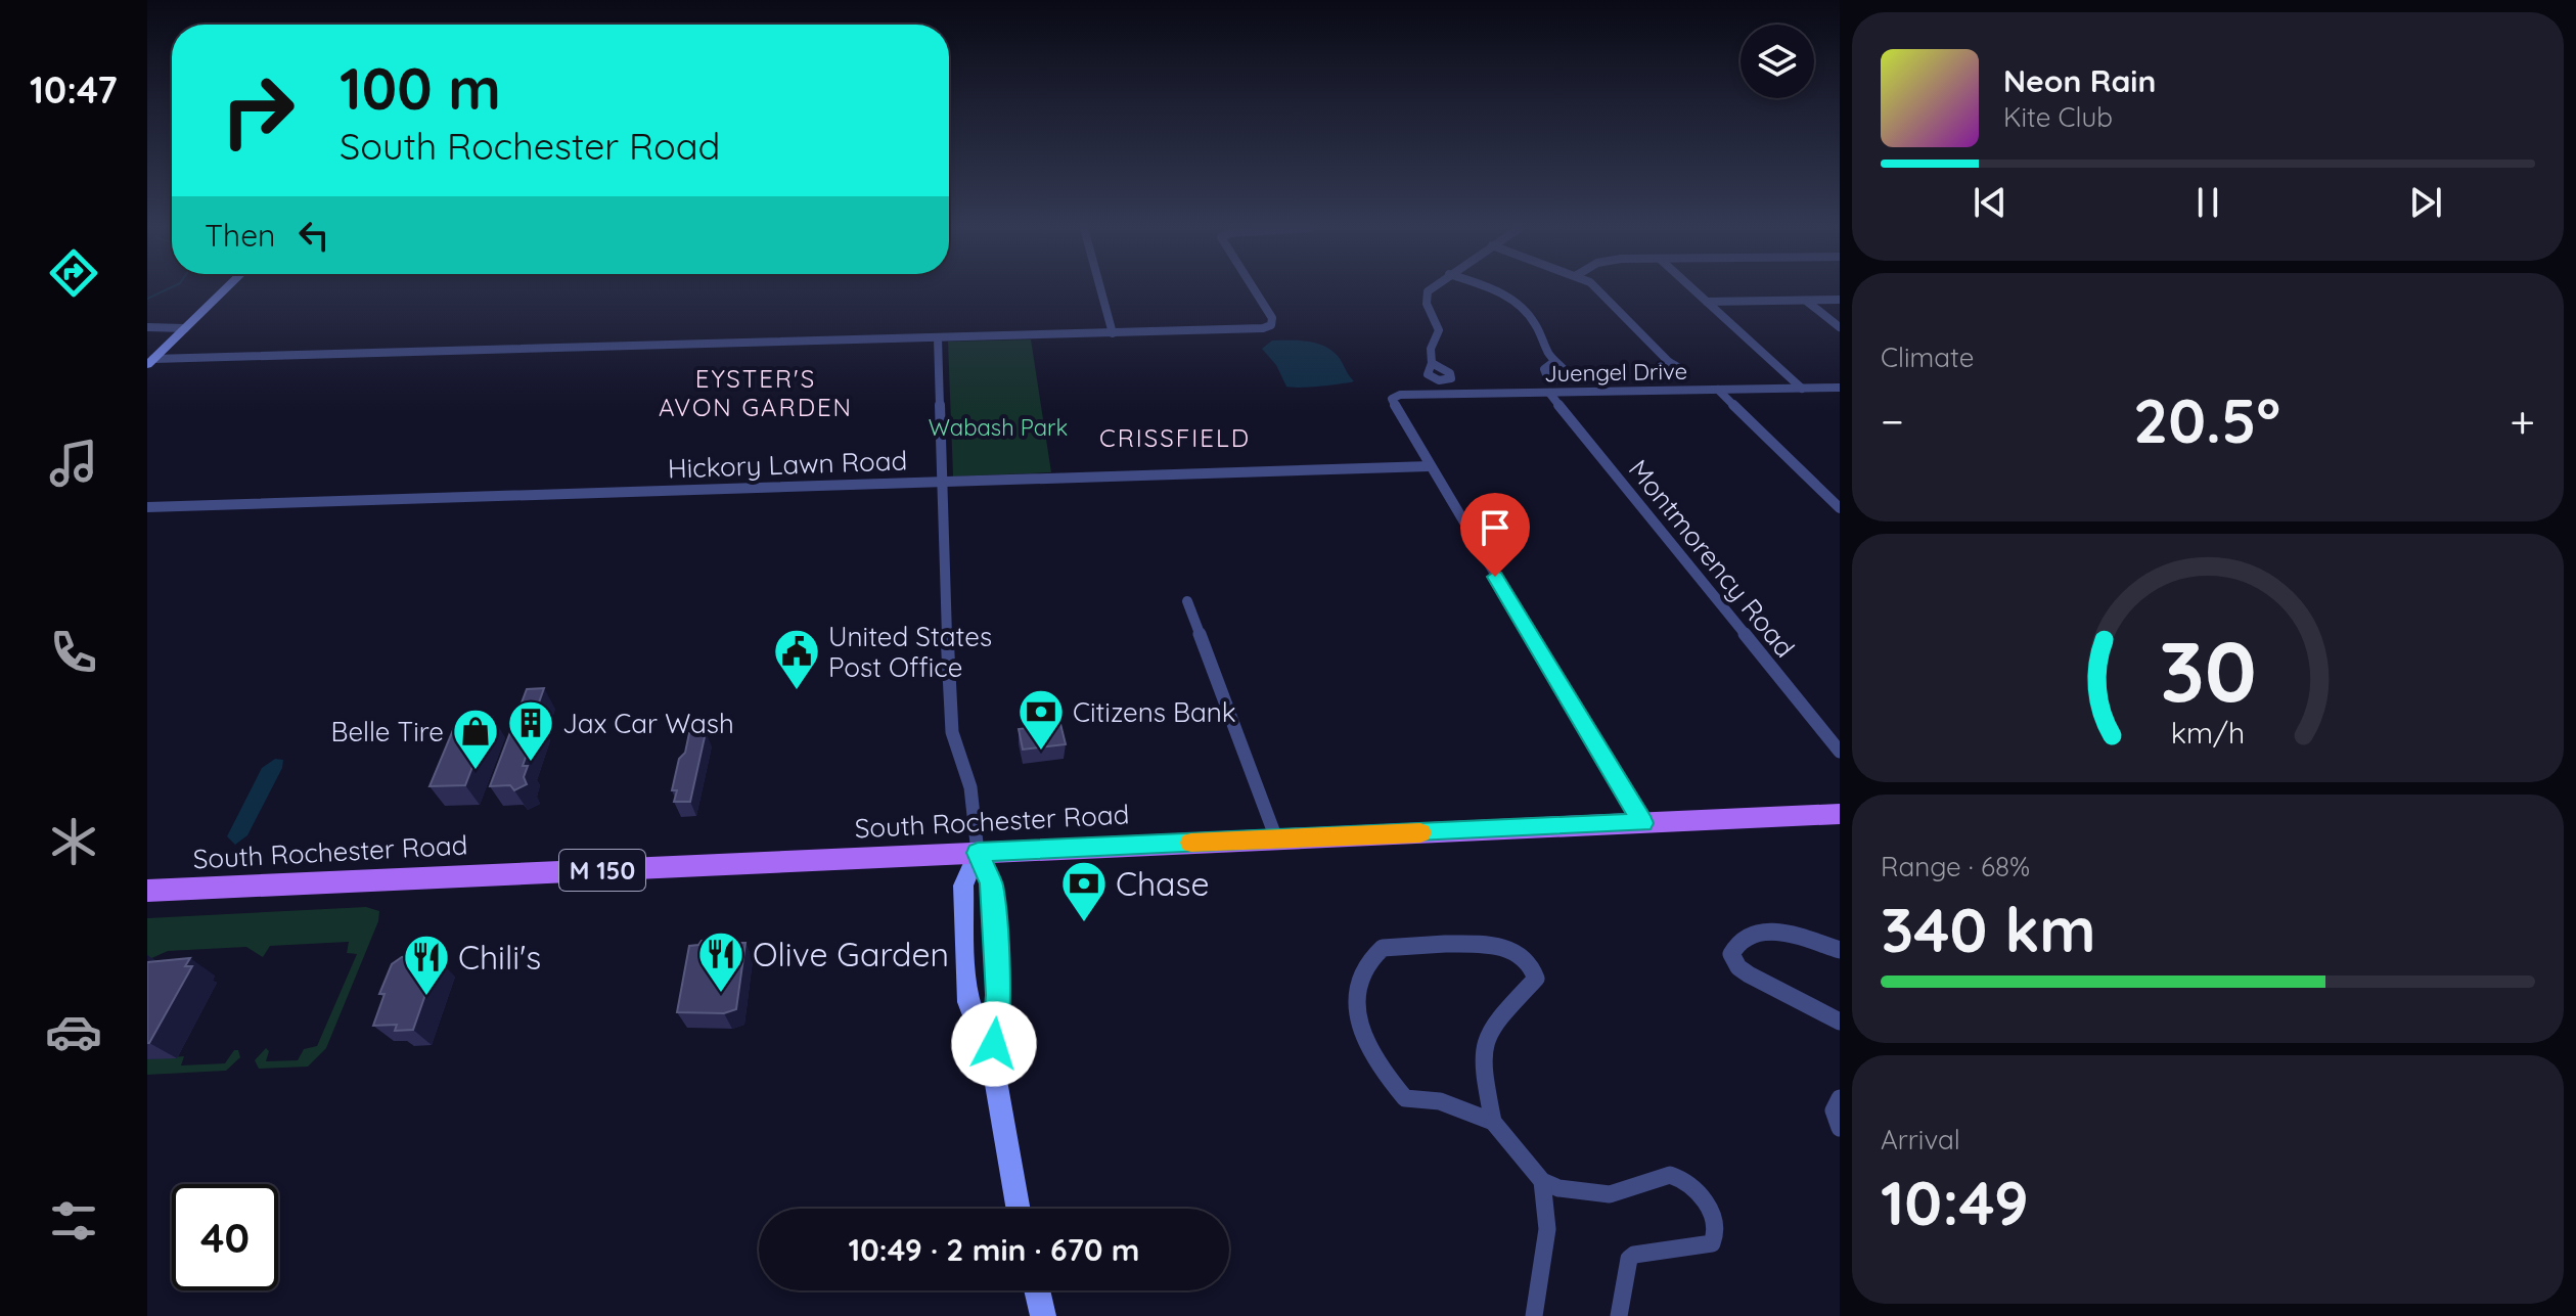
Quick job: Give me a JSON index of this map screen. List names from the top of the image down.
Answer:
{
  "streets": {
    "main road": ["South Rochester Road", "M 150"],
    "street": ["Juengel Drive", "Hickory Lawn Road", "Montmorency Road"]
  },
  "crossings": [
    ["Juengel Drive", "Hickory Lawn Road"],
    ["Juengel Drive", "Montmorency Road"]
  ],
  "districts": ["EYSTER'S AVON GARDEN", "CRISSFIELD"],
  "parks": ["Wabash Park"],
  "places": {
    "public building": ["United States Post Office"],
    "bank": ["Citizens Bank", "Chase"],
    "building": ["Jax Car Wash"],
    "shop": ["Belle Tire"],
    "restaurant": ["Olive Garden", "Chili's"]
  },
  "page": {
    "tabs": "10:47",
    "turn": ["100 m", "South Rochester Road"],
    "song": ["Neon Rain", "Kite Club"],
    "then": "Then",
    "tile": [
      "Climate",
      ["Range · 68%", "340 km"],
      ["Arrival", "10:49"]
    ],
    "heat": ["−", "20.5°", "+"],
    "limit": "40",
    "trip": "10:49 · 2 min · 670 m",
    "gauge": ["30", "km/h"]
  }
}
